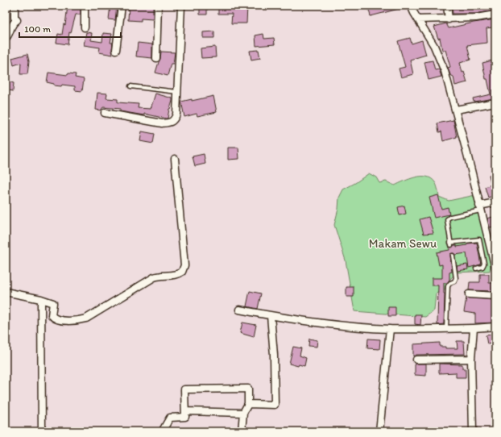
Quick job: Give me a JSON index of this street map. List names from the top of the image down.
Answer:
{
  "parks": ["Makam Sewu"],
  "scale_bar": "100 m"
}
